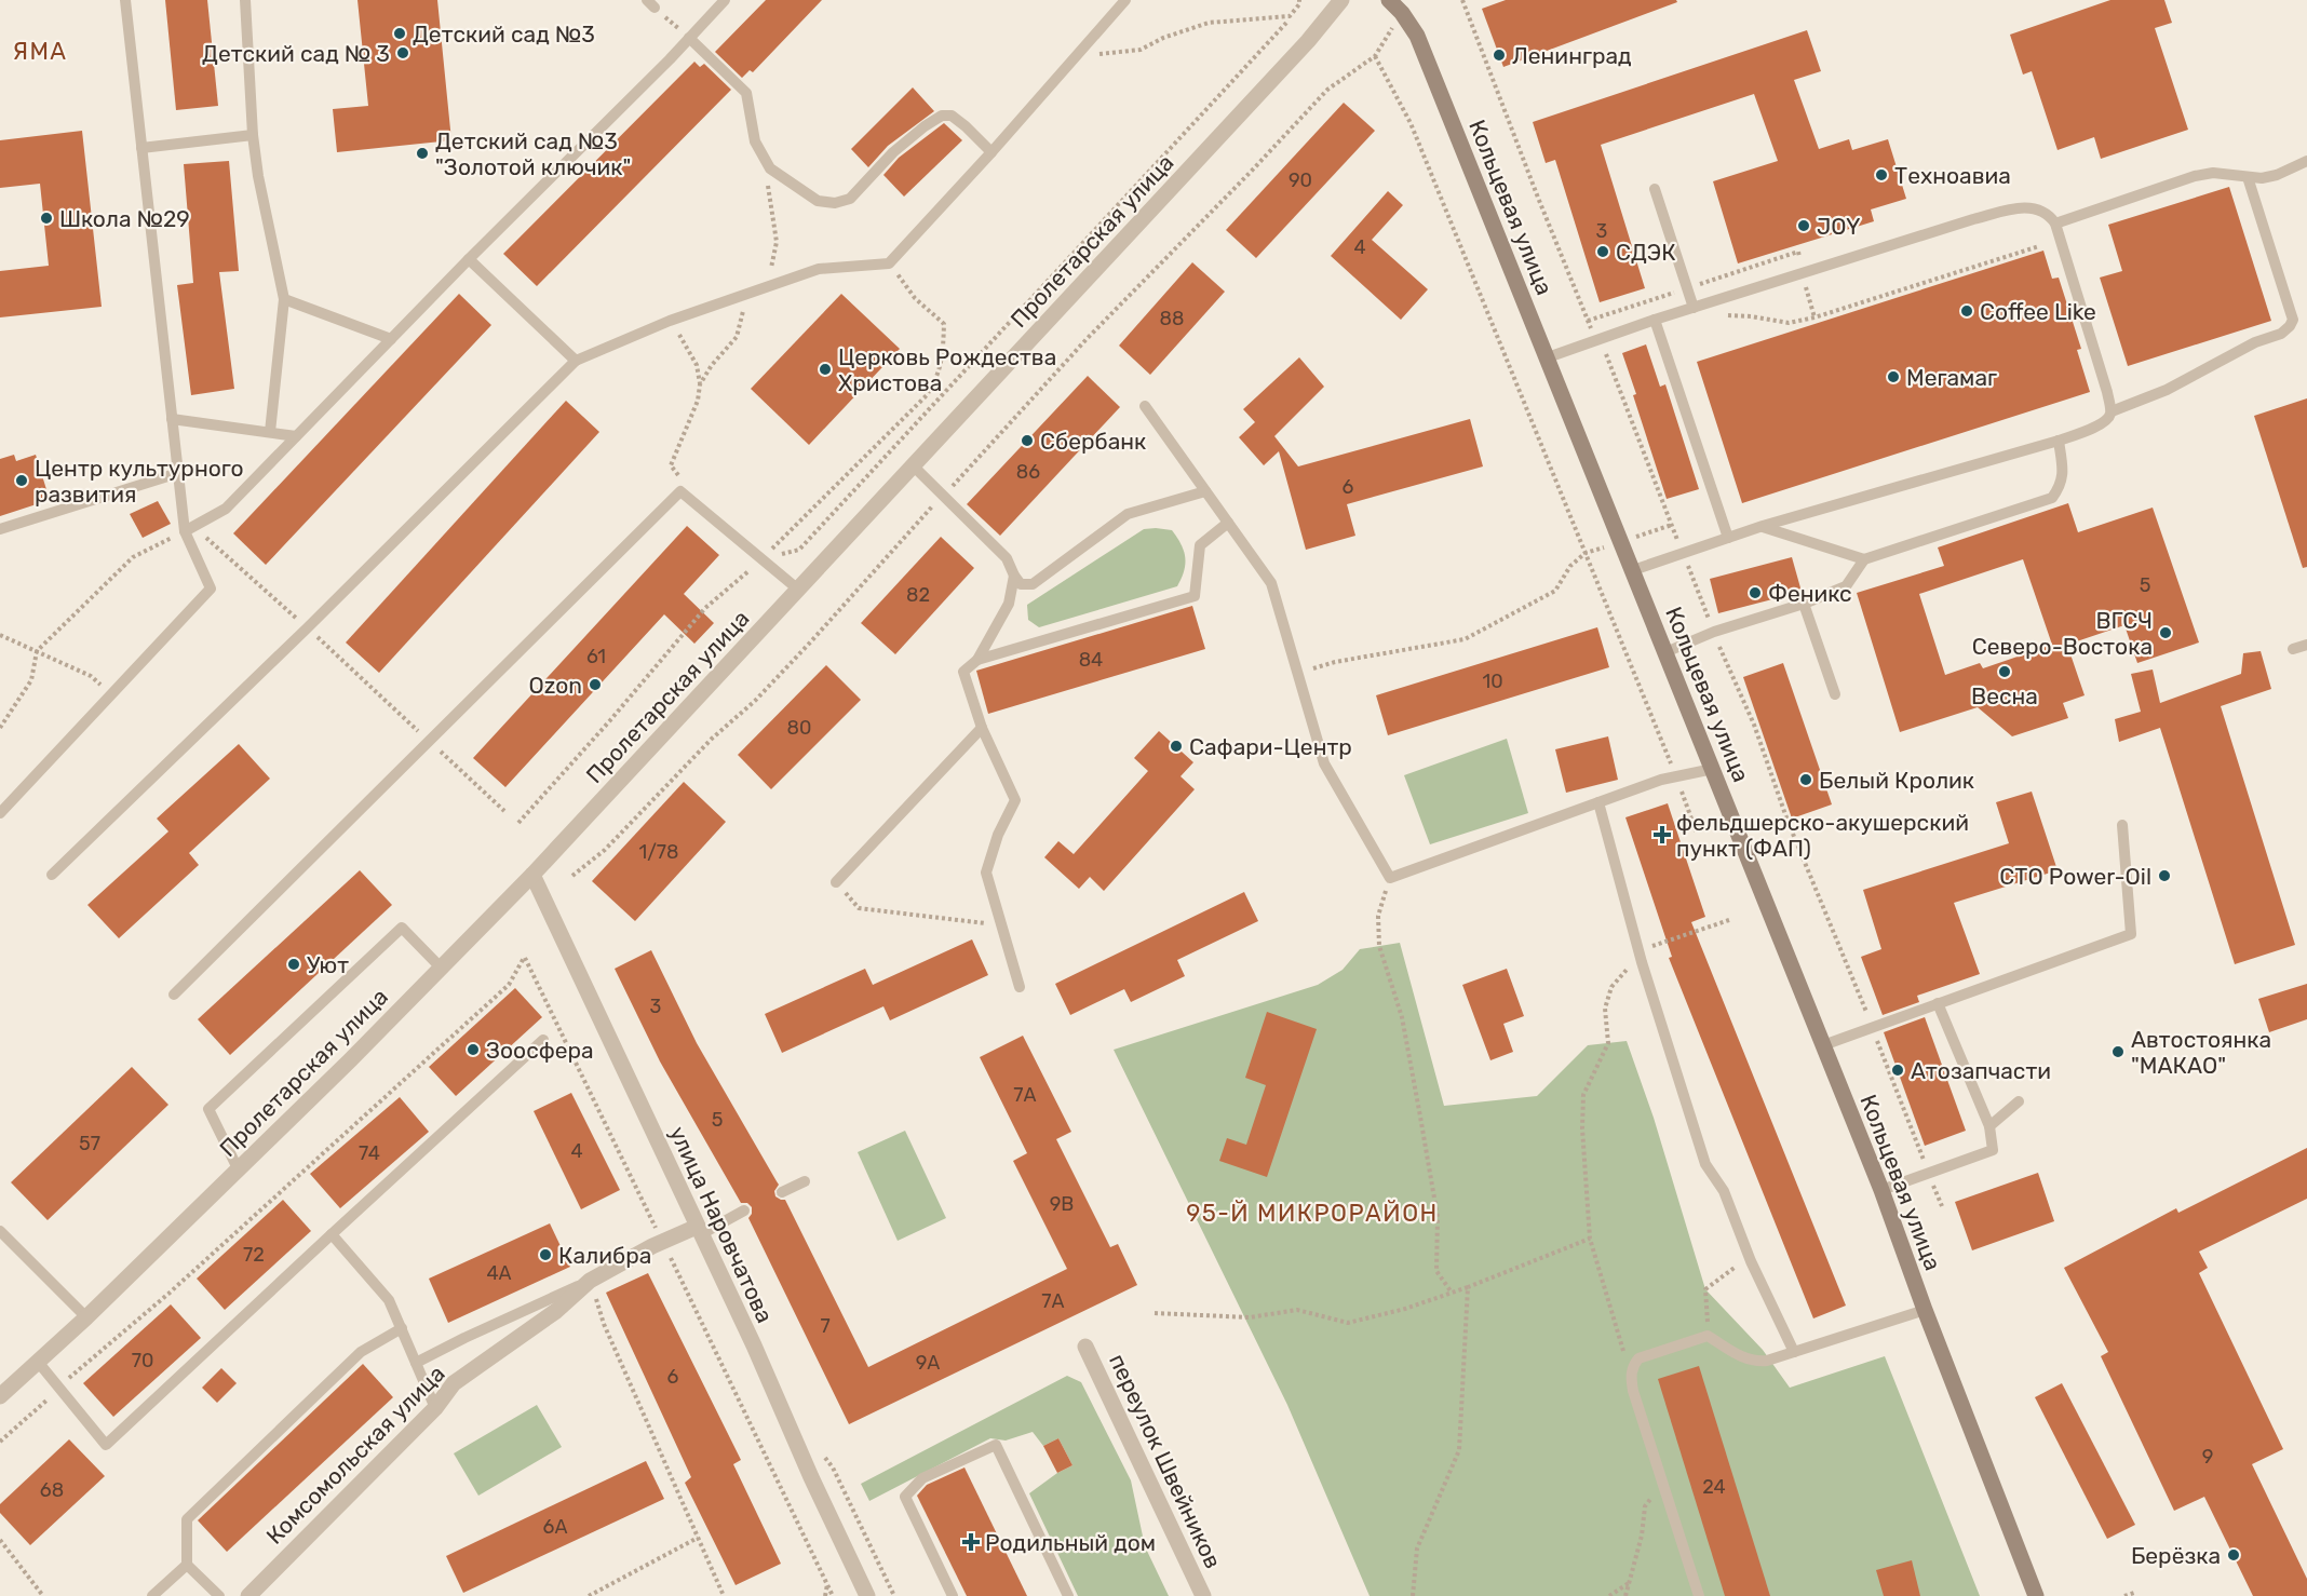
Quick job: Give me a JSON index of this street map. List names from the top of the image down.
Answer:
{
  "streets": {
    "main road": ["Кольцевая улица"],
    "street": [
      "Пролетарская улица",
      "улица Наровчатова",
      "Комсомольская улица",
      "переулок Швейников"
    ]
  },
  "crossings": [
    ["Пролетарская улица", "улица Наровчатова"],
    ["улица Наровчатова", "Комсомольская улица"]
  ],
  "districts": ["ЯМА", "95-Й МИКРОРАЙОН"],
  "places": {
    "other": [
      "Детский сад №3",
      "Детский сад № 3",
      "Ленинград",
      "Детский сад №3 \"Золотой ключик\"",
      "Техноавиа",
      "Школа №29",
      "JOY",
      "СДЭК",
      "Coffee Like",
      "Церковь Рождества Христова",
      "Мегамаг",
      "Сбербанк",
      "Центр культурного развития",
      "Феникс",
      "ВГСЧ Северо-Востока",
      "Весна",
      "Ozon",
      "Сафари-Центр",
      "Белый Кролик",
      "СТО Power-Oil",
      "Уют",
      "Зоосфера",
      "Автостоянка \"МАКАО\"",
      "Атозапчасти",
      "Калибра",
      "Берёзка"
    ],
    "health": ["фельдшерско-акушерский пункт (ФАП)", "Родильный дом"]
  },
  "house_numbers": [
    "90",
    "3",
    "4",
    "88",
    "86",
    "6",
    "5",
    "82",
    "61",
    "84",
    "10",
    "80",
    "1/78",
    "3",
    "7А",
    "5",
    "57",
    "4",
    "74",
    "9В",
    "72",
    "4А",
    "7А",
    "7",
    "70",
    "9А",
    "6",
    "9",
    "24",
    "68",
    "6А"
  ]
}
